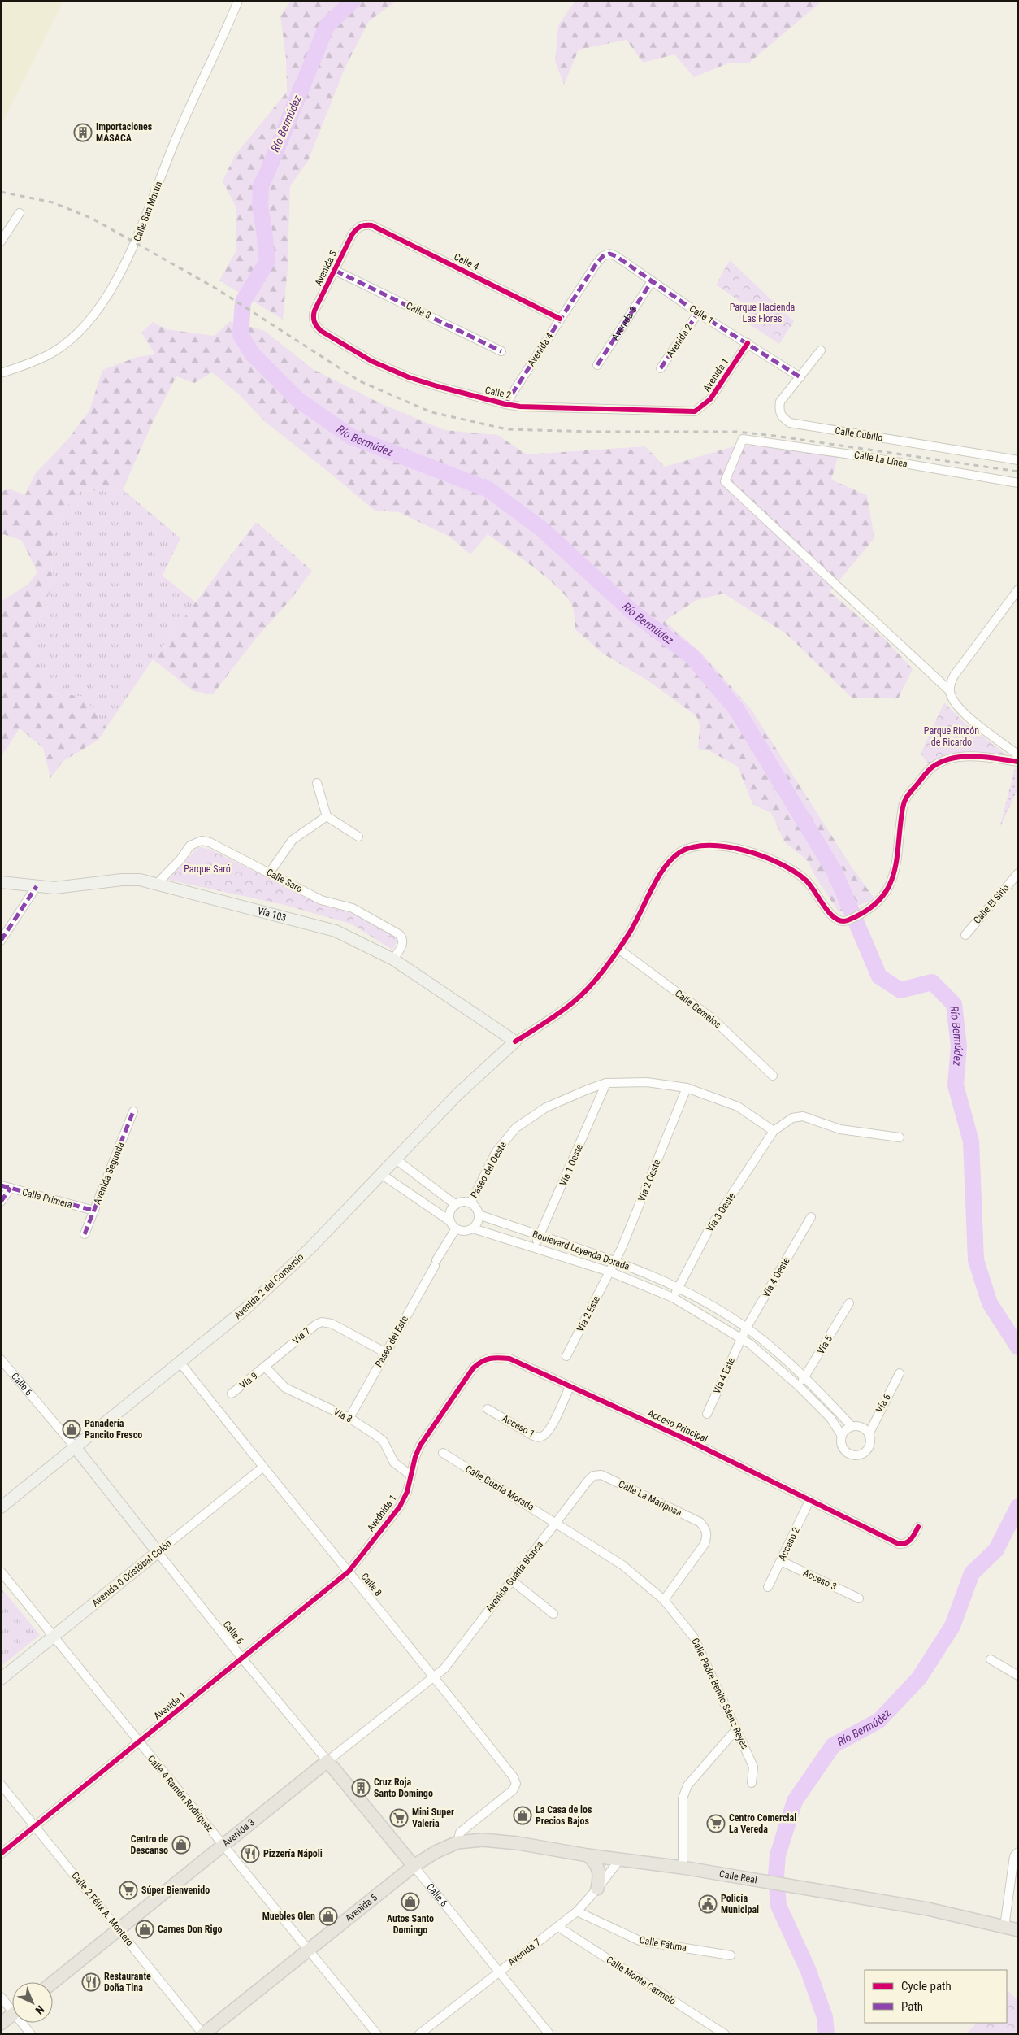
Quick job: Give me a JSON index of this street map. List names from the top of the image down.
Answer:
{
  "streets": {
    "main road": [
      "Avenida 5",
      "Avenida 3",
      "Vía 103",
      "Avenida 2 del Comercio",
      "Calle 6",
      "Avenida 0 Cristóbal Colón",
      "Calle Real"
    ],
    "street": [
      "Calle San Martín",
      "Calle 4",
      "Calle 3",
      "Calle 1",
      "Avenida 2",
      "Avenida 4",
      "Avenida 1",
      "Calle 2",
      "Calle Cubillo",
      "Calle La Línea",
      "Calle Saro",
      "Calle El Sitio",
      "Calle Gemelos",
      "Vía 1 Oeste",
      "Paseo del Oeste",
      "Avenida Segunda",
      "Vía 2 Oeste",
      "Calle Primera",
      "Vía 3 Oeste",
      "Boulevard Leyenda Dorada",
      "Vía 4 Oeste",
      "Vía 2 Este",
      "Vía 7",
      "Paseo del Este",
      "Vía 5",
      "Vía 4 Este",
      "Vía 9",
      "Vía 6",
      "Vía 8",
      "Acceso 1",
      "Acceso Principal",
      "Calle Guaria Morada",
      "Calle La Mariposa",
      "Avednida 1",
      "Acceso 2",
      "Avenida Guaria Blanca",
      "Acceso 3",
      "Calle 8",
      "Calle Padre Benito Sáenz Reyes",
      "Calle 4 Ramón Rodríguez",
      "Calle 2 Félix A. Montero",
      "Calle Fátima",
      "Avenida 7",
      "Calle Monte Carmelo"
    ]
  },
  "crossings": [
    ["Calle 4", "Avenida 5"],
    ["Calle 4", "Avenida 4"],
    ["Avenida 5", "Calle 3"],
    ["Avenida 5", "Calle 2"],
    ["Avenida 5", "Calle 6"],
    ["Avenida 5", "Calle 8"],
    ["Avenida 5", "Calle 4 Ramón Rodríguez"],
    ["Avenida 5", "Calle Real"],
    ["Avenida 5", "Calle 2 Félix A. Montero"],
    ["Calle 1", "Avenida 3"],
    ["Calle 1", "Avenida 2"],
    ["Calle 1", "Avenida 4"],
    ["Calle 1", "Avenida 1"],
    ["Calle 1", "Calle Cubillo"],
    ["Avenida 3", "Calle 6"],
    ["Avenida 3", "Avenida Guaria Blanca"],
    ["Avenida 3", "Calle 8"],
    ["Avenida 3", "Calle 4 Ramón Rodríguez"],
    ["Avenida 3", "Calle 2 Félix A. Montero"],
    ["Avenida 4", "Calle 2"],
    ["Avenida 1", "Calle 2"],
    ["Avenida 1", "Calle 6"],
    ["Avenida 1", "Avednida 1"],
    ["Avenida 1", "Calle 8"],
    ["Avenida 1", "Calle 4 Ramón Rodríguez"],
    ["Avenida 1", "Calle 2 Félix A. Montero"],
    ["Calle Saro", "Vía 103"],
    ["Vía 103", "Avenida 2 del Comercio"],
    ["Vía 1 Oeste", "Paseo del Oeste"],
    ["Vía 1 Oeste", "Boulevard Leyenda Dorada"],
    ["Paseo del Oeste", "Vía 2 Oeste"],
    ["Paseo del Oeste", "Vía 3 Oeste"],
    ["Paseo del Oeste", "Boulevard Leyenda Dorada"],
    ["Paseo del Oeste", "Paseo del Este"],
    ["Avenida Segunda", "Calle Primera"],
    ["Vía 2 Oeste", "Boulevard Leyenda Dorada"],
    ["Vía 2 Oeste", "Vía 2 Este"],
    ["Vía 3 Oeste", "Boulevard Leyenda Dorada"],
    ["Boulevard Leyenda Dorada", "Vía 4 Oeste"],
    ["Boulevard Leyenda Dorada", "Vía 2 Este"],
    ["Boulevard Leyenda Dorada", "Paseo del Este"],
    ["Boulevard Leyenda Dorada", "Vía 5"],
    ["Boulevard Leyenda Dorada", "Vía 4 Este"],
    ["Boulevard Leyenda Dorada", "Vía 6"],
    ["Vía 4 Oeste", "Vía 4 Este"],
    ["Avenida 2 del Comercio", "Calle 6"],
    ["Avenida 2 del Comercio", "Calle 8"],
    ["Vía 7", "Paseo del Este"],
    ["Vía 7", "Vía 9"],
    ["Vía 7", "Vía 8"],
    ["Paseo del Este", "Vía 8"],
    ["Vía 9", "Vía 8"],
    ["Calle 6", "Avenida 0 Cristóbal Colón"],
    ["Calle 6", "Avenida 7"],
    ["Vía 8", "Avednida 1"],
    ["Acceso 1", "Acceso Principal"],
    ["Acceso Principal", "Avednida 1"],
    ["Acceso Principal", "Acceso 2"],
    ["Calle Guaria Morada", "Avenida Guaria Blanca"],
    ["Calle Guaria Morada", "Calle Padre Benito Sáenz Reyes"],
    ["Calle La Mariposa", "Avenida Guaria Blanca"],
    ["Calle La Mariposa", "Calle Padre Benito Sáenz Reyes"],
    ["Avednida 1", "Calle 8"],
    ["Acceso 2", "Acceso 3"],
    ["Avenida 0 Cristóbal Colón", "Calle 8"],
    ["Avenida 0 Cristóbal Colón", "Calle 4 Ramón Rodríguez"],
    ["Avenida Guaria Blanca", "Calle 8"],
    ["Avenida Guaria Blanca", "Calle Padre Benito Sáenz Reyes"],
    ["Calle 8", "Calle Real"],
    ["Calle Real", "Avenida 7"],
    ["Calle Fátima", "Avenida 7"],
    ["Avenida 7", "Calle Monte Carmelo"]
  ],
  "water": ["Río Bermúdez"],
  "parks": ["Parque Hacienda Las Flores", "Parque Rincón de Ricardo", "Parque Saró"],
  "places": {
    "building": ["Importaciones MASACA", "Cruz Roja Santo Domingo"],
    "shop": [
      "Panadería Pancito Fresco",
      "La Casa de los Precios Bajos",
      "Centro de Descanso",
      "Autos Santo Domingo",
      "Muebles Glen",
      "Carnes Don Rigo"
    ],
    "supermarket": ["Mini Super Valeria", "Centro Comercial La Vereda", "Súper Bienvenido"],
    "restaurant": ["Pizzería Nápoli", "Restaurante Doña Tina"],
    "public building": ["Policía Municipal"]
  },
  "legend": ["Cycle path", "Path"],
  "north": "bottom right"
}
